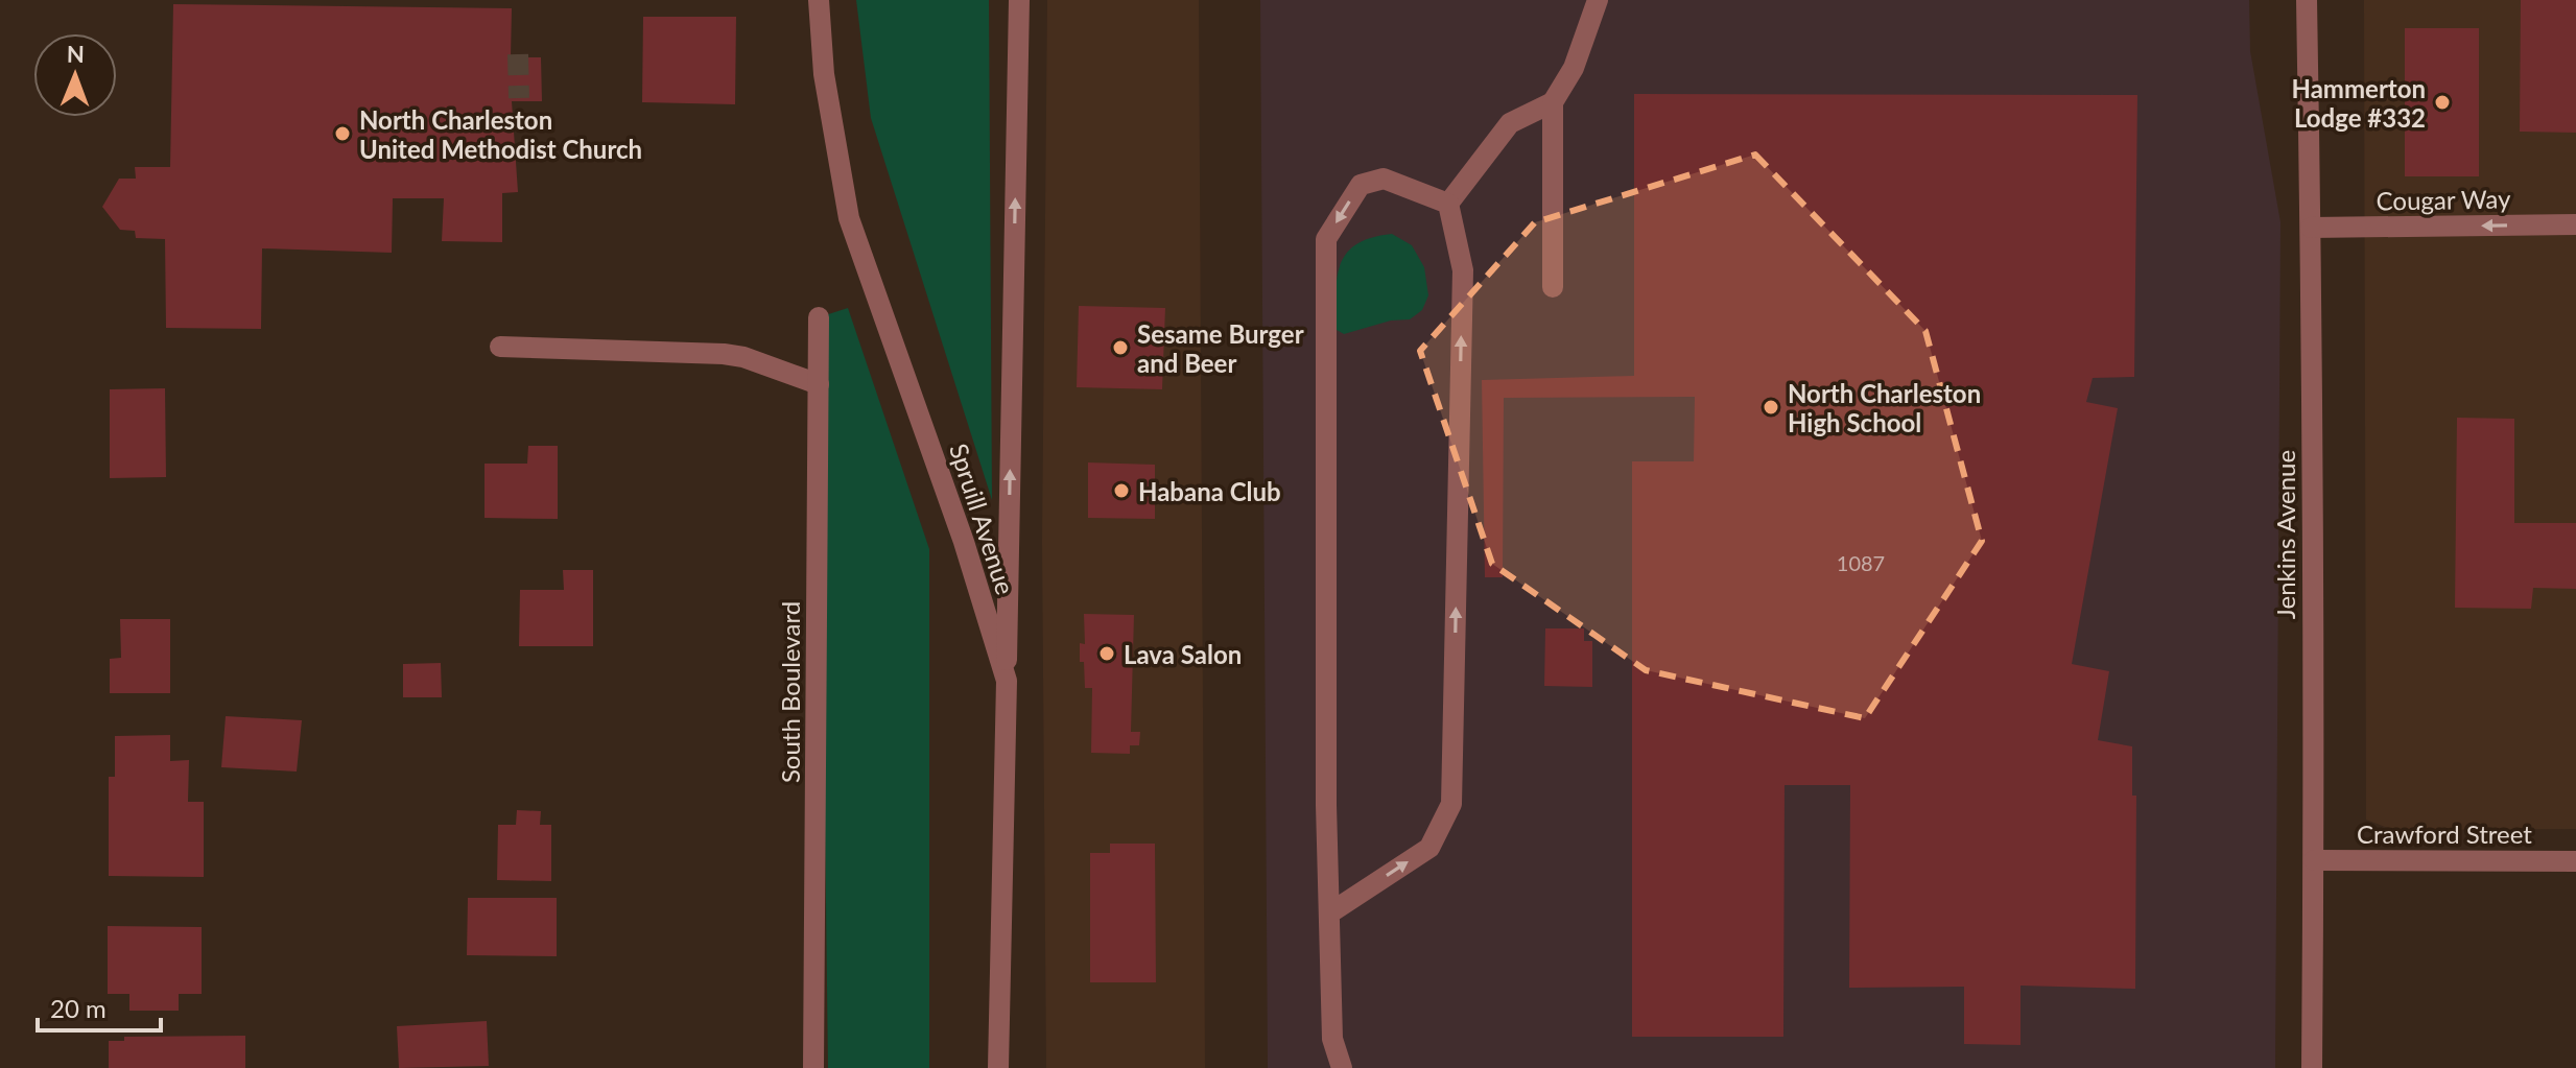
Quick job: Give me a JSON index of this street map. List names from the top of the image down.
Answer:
{
  "streets": {
    "street": [
      "Cougar Way",
      "Spruill Avenue",
      "Jenkins Avenue",
      "South Boulevard",
      "Crawford Street"
    ]
  },
  "crossings": [
    ["Cougar Way", "Jenkins Avenue"],
    ["Jenkins Avenue", "Crawford Street"]
  ],
  "one_way": ["Cougar Way"],
  "places": [
    "Hammerton Lodge #332",
    "North Charleston United Methodist Church",
    "Sesame Burger and Beer",
    "North Charleston High School",
    "Habana Club",
    "Lava Salon"
  ],
  "house_numbers": ["1087"],
  "scale_bar": "20 m",
  "north": "top"
}
